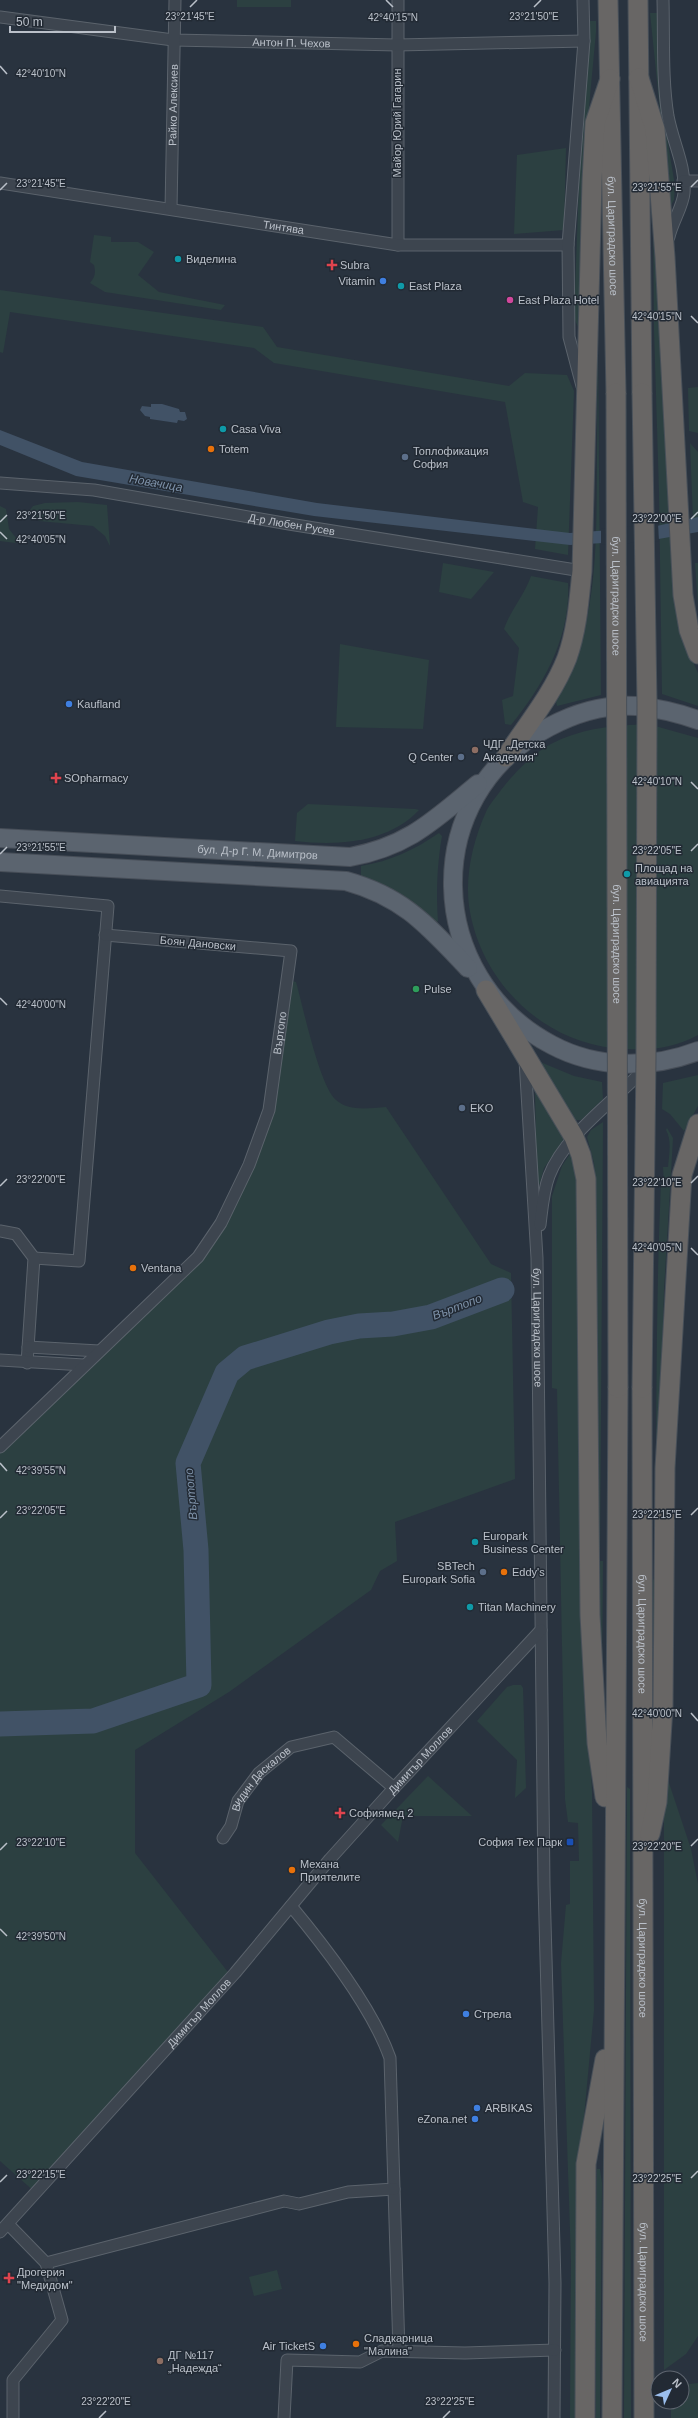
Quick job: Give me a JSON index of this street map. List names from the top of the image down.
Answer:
{
  "streets": {
    "highway": ["бул. Цариградско шосе"],
    "main road": ["бул. Д-р Г. М. Димитров"],
    "street": [
      "Антон П. Чехов",
      "Райко Алексиев",
      "Майор Юрий Гагарин",
      "Тинтява",
      "Д-р Любен Русев",
      "Боян Дановски",
      "Въртопо",
      "Димитър Моллов",
      "Видин Даскалов"
    ]
  },
  "crossings": [
    ["Антон П. Чехов", "Райко Алексиев"],
    ["Антон П. Чехов", "Майор Юрий Гагарин"],
    ["Райко Алексиев", "Тинтява"],
    ["Майор Юрий Гагарин", "Тинтява"],
    ["бул. Цариградско шосе", "Димитър Моллов"],
    ["Боян Дановски", "Въртопо"],
    ["Димитър Моллов", "Видин Даскалов"]
  ],
  "water": ["Новачица", "Въртопо"],
  "places": {
    "other": [
      "Виделина",
      "Vitamin",
      "East Plaza",
      "East Plaza Hotel",
      "Casa Viva",
      "Totem",
      "Топлофикация София",
      "Kaufland",
      "ЧДГ „Детска Академия“",
      "Q Center",
      "Площад на авиацията",
      "Pulse",
      "EKO",
      "Ventana",
      "Europark Business Center",
      "SBTech Europark Sofia",
      "Eddy's",
      "Titan Machinery",
      "Механа Приятелите",
      "Стрела",
      "ARBIKAS",
      "eZona.net",
      "Сладкарница \"Малина\"",
      "Air TicketS",
      "ДГ №117 „Надежда“"
    ],
    "health": [
      "Subra",
      "SOpharmacy",
      "Софиямед 2",
      "Дрогерия \"Медидом\""
    ],
    "transit": ["София Тех Парк"]
  },
  "scale_bar": "50 m",
  "north": "top right",
  "coordinates": [
    "23°21'45\"E",
    "23°21'50\"E",
    "42°40'15\"N",
    "42°40'10\"N",
    "23°21'55\"E",
    "23°22'00\"E",
    "42°40'05\"N",
    "23°22'05\"E",
    "42°40'00\"N",
    "23°22'10\"E",
    "42°39'55\"N",
    "23°22'15\"E",
    "23°22'20\"E",
    "42°39'50\"N",
    "23°22'25\"E"
  ]
}
